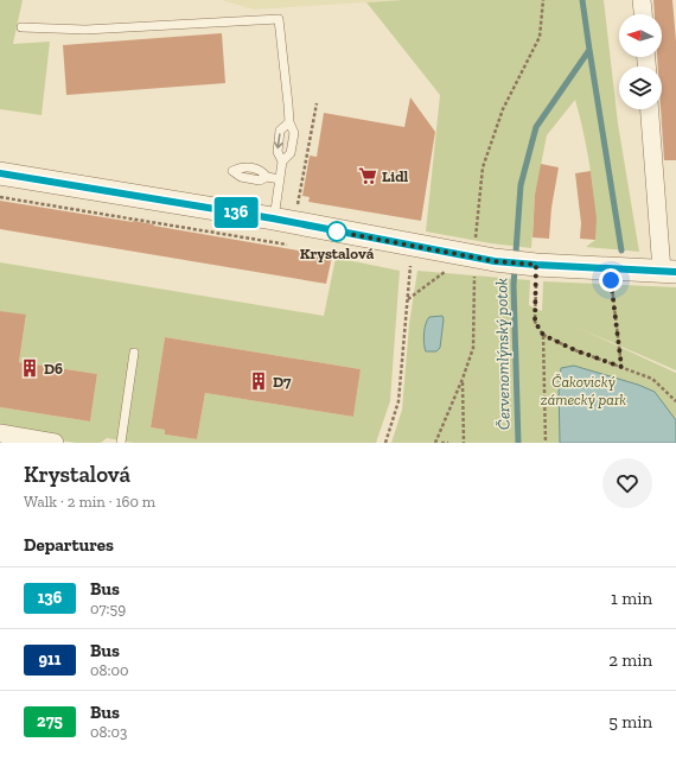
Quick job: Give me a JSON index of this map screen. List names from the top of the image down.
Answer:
{
  "water": ["Červenomlýnský potok"],
  "parks": ["Čakovický zámecký park"],
  "places": {
    "supermarket": ["Lidl"],
    "other": ["Krystalová"],
    "building": ["D6", "D7"]
  },
  "lines": ["bus line 136"],
  "north": "left",
  "page": {
    "on_map": "136",
    "heading": [
      ["Krystalová", "Walk · 2 min · 160 m"],
      "Departures"
    ],
    "list": [
      {
        "mark": "136",
        "name": "Bus",
        "note": "07:59",
        "value": "1 min"
      },
      {
        "mark": "911",
        "name": "Bus",
        "note": "08:00",
        "value": "2 min"
      },
      {
        "mark": "275",
        "name": "Bus",
        "note": "08:03",
        "value": "5 min"
      }
    ]
  }
}
